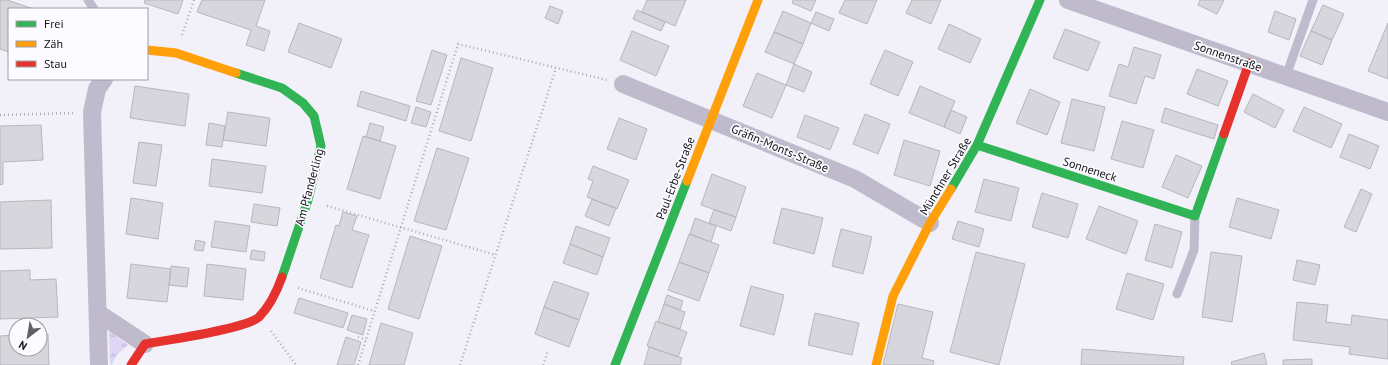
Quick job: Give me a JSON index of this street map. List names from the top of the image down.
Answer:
{
  "streets": {
    "street": [
      "Sonnenstraße",
      "Gräfin-Monts-Straße",
      "Sonneneck",
      "Münchner Straße",
      "Paul-Erbe-Straße",
      "Am Pfanderling"
    ]
  },
  "crossings": [
    ["Gräfin-Monts-Straße", "Münchner Straße"],
    ["Gräfin-Monts-Straße", "Paul-Erbe-Straße"],
    ["Sonneneck", "Münchner Straße"]
  ],
  "legend": ["Frei", "Zäh", "Stau"],
  "north": "bottom left"
}
